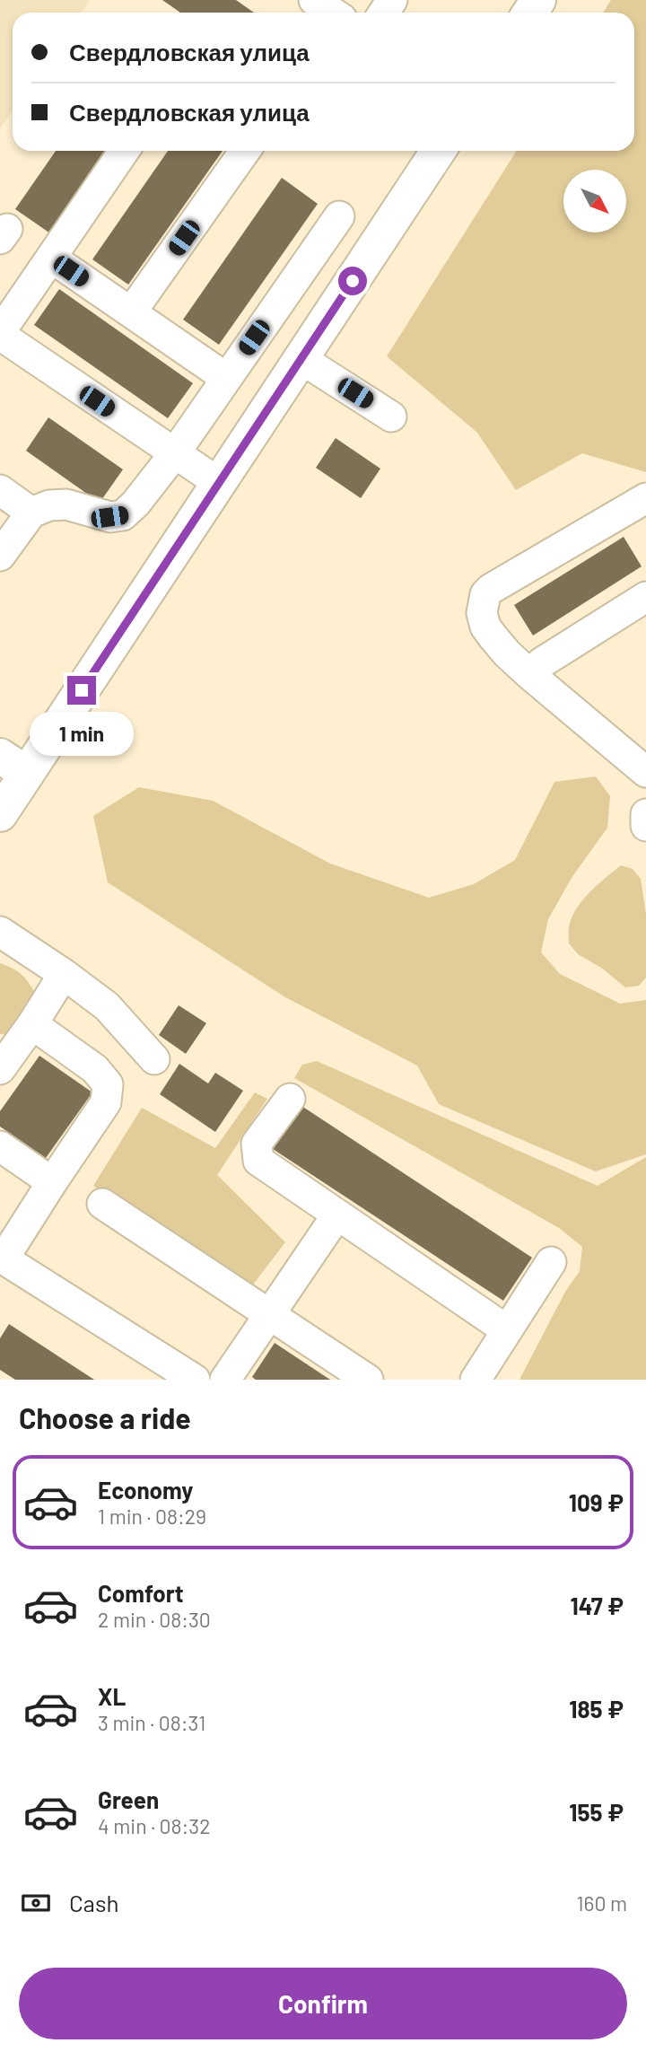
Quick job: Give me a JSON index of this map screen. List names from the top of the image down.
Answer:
{
  "north": "bottom right",
  "page": {
    "banner": ["Свердловская улица", "Свердловская улица"],
    "bubble": "1 min",
    "heading": "Choose a ride",
    "list": [
      {
        "name": "Economy",
        "note": "1 min · 08:29",
        "value": "109 ₽"
      },
      {
        "name": "Comfort",
        "note": "2 min · 08:30",
        "value": "147 ₽"
      },
      {
        "name": "XL",
        "note": "3 min · 08:31",
        "value": "185 ₽"
      },
      {
        "name": "Green",
        "note": "4 min · 08:32",
        "value": "155 ₽"
      }
    ],
    "pay": ["Cash", "160 m"],
    "buttons": "Confirm"
  }
}
